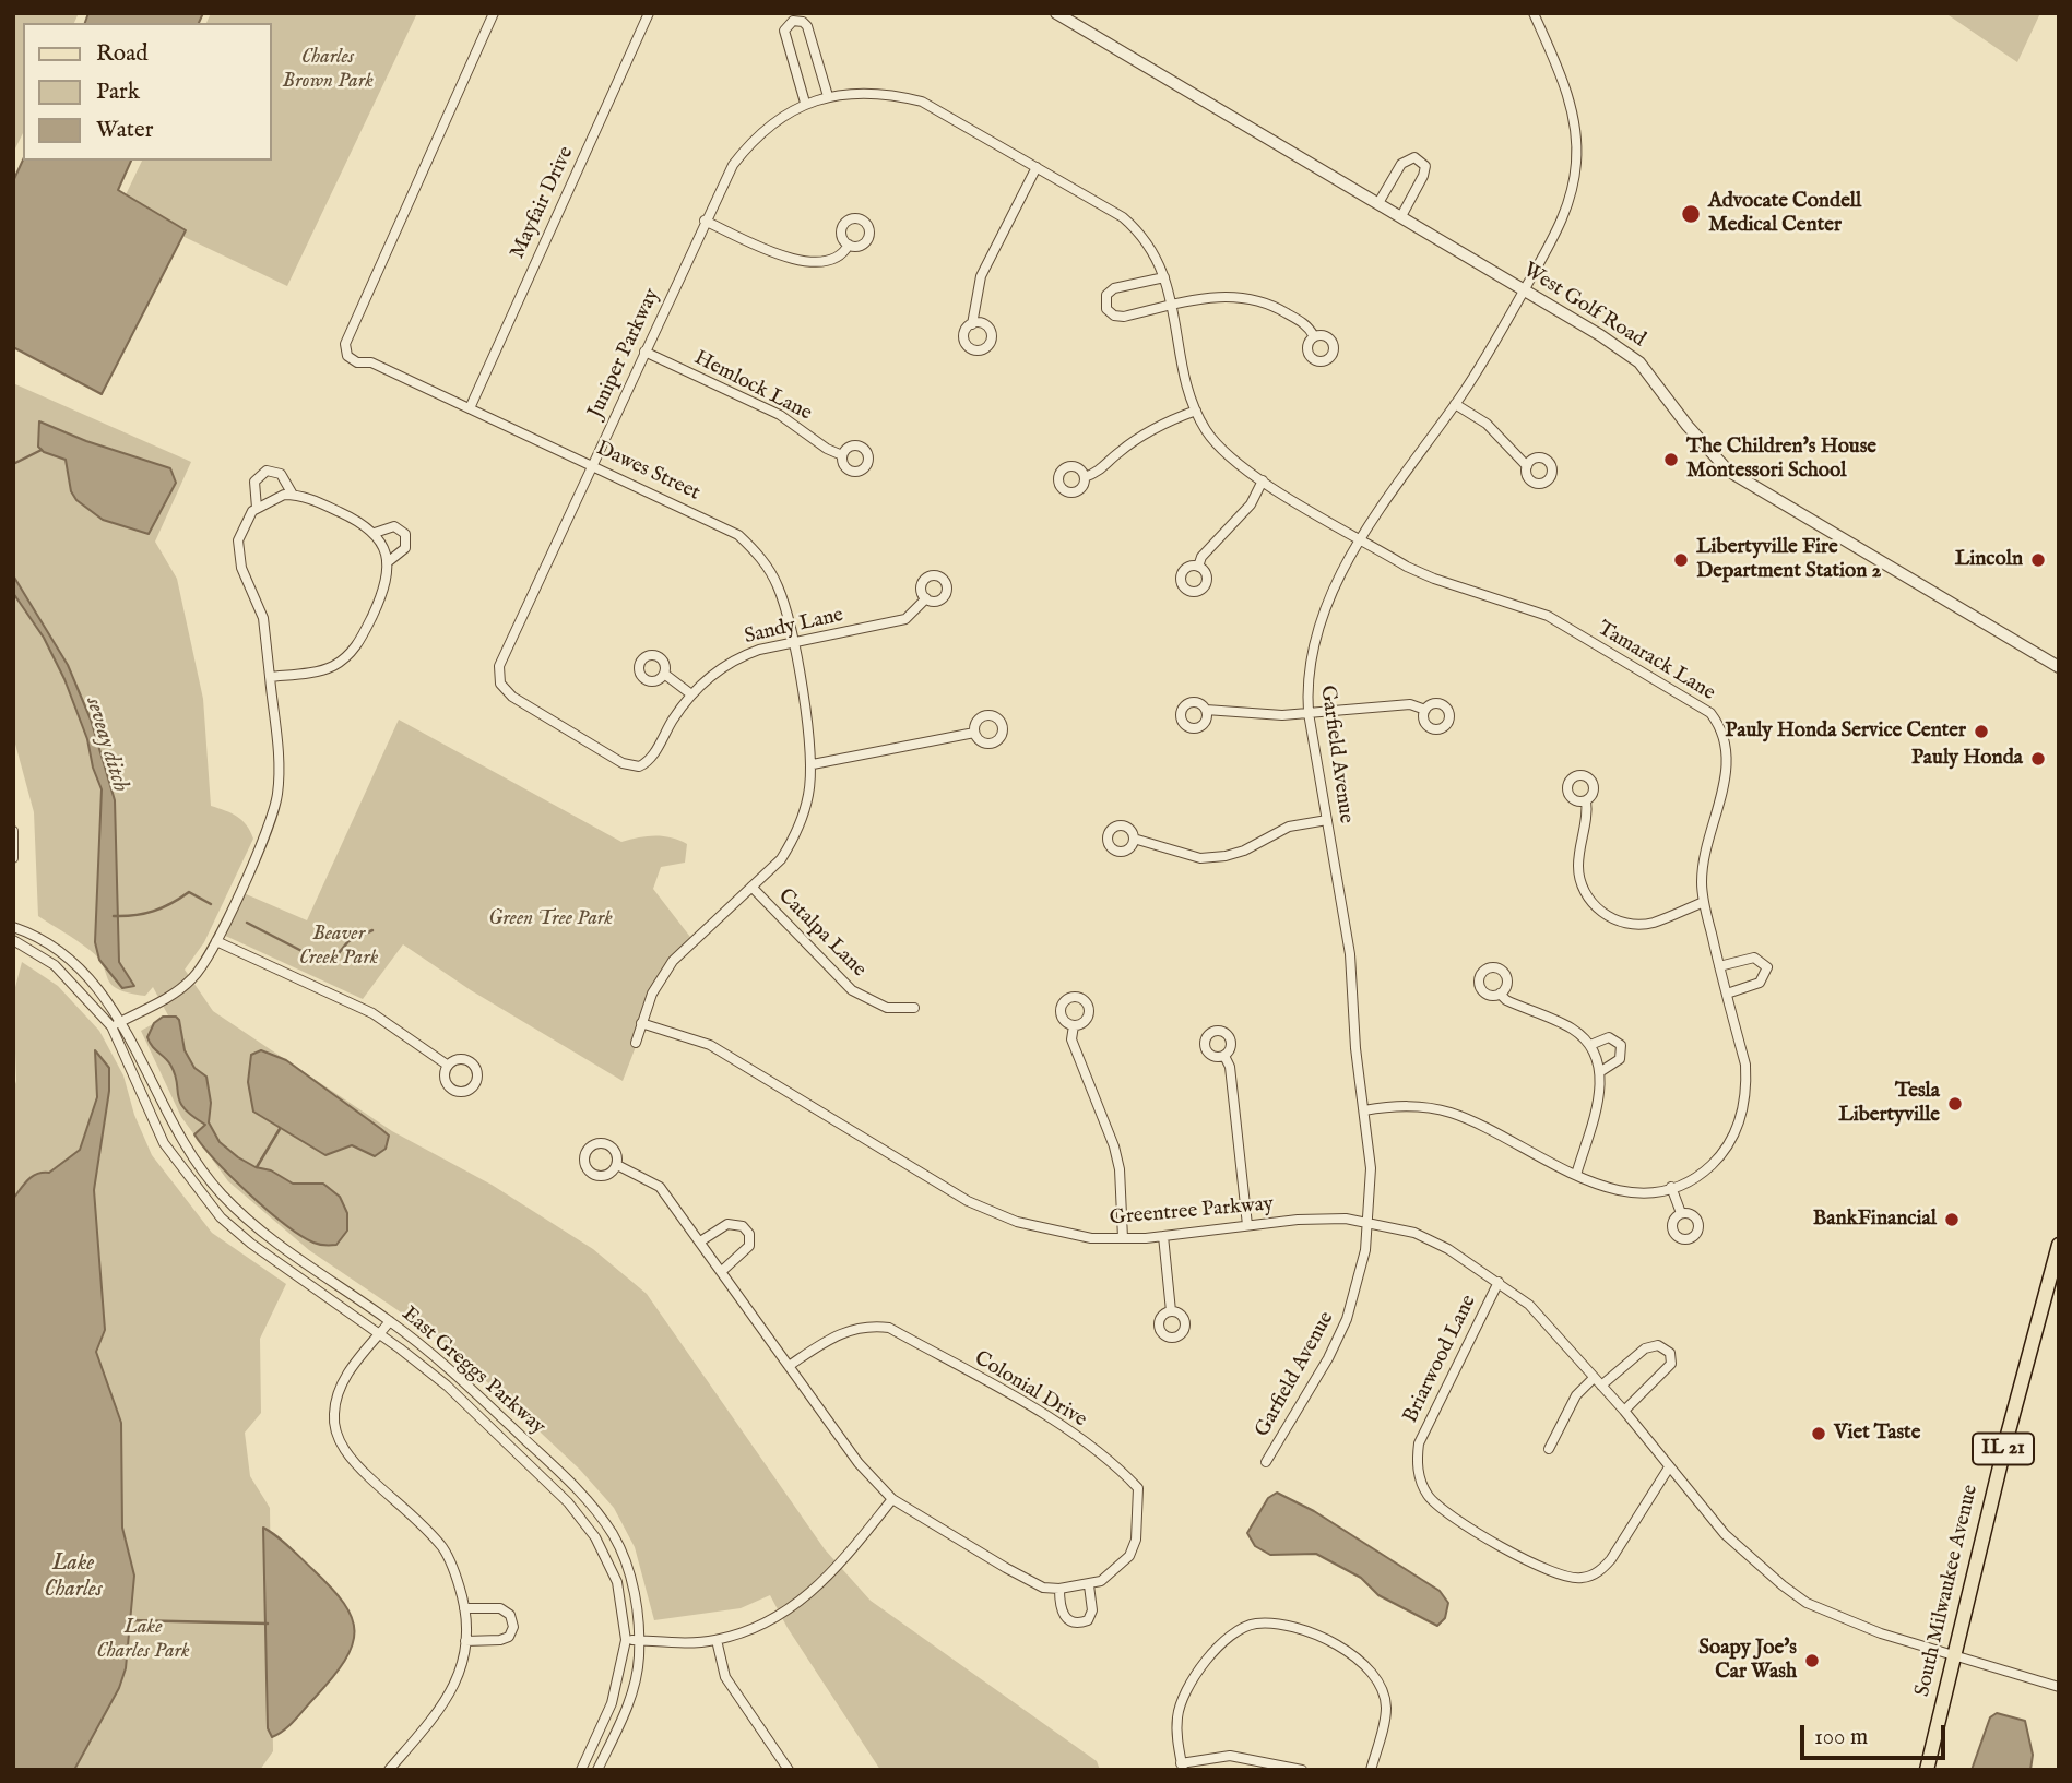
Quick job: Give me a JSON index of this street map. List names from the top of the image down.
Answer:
{
  "streets": {
    "main road": ["IL 21", "South Milwaukee Avenue"],
    "street": [
      "Mayfair Drive",
      "West Golf Road",
      "Juniper Parkway",
      "Hemlock Lane",
      "Dawes Street",
      "Sandy Lane",
      "Tamarack Lane",
      "Garfield Avenue",
      "Catalpa Lane",
      "Greentree Parkway",
      "Briarwood Lane",
      "East Greggs Parkway",
      "Colonial Drive"
    ]
  },
  "crossings": [
    ["Mayfair Drive", "Dawes Street"],
    ["West Golf Road", "Garfield Avenue"],
    ["Juniper Parkway", "Hemlock Lane"],
    ["Juniper Parkway", "Dawes Street"],
    ["Juniper Parkway", "Sandy Lane"],
    ["Juniper Parkway", "Tamarack Lane"],
    ["Juniper Parkway", "Garfield Avenue"],
    ["Dawes Street", "Sandy Lane"],
    ["Dawes Street", "Catalpa Lane"],
    ["Dawes Street", "Greentree Parkway"],
    ["Tamarack Lane", "Garfield Avenue"],
    ["Garfield Avenue", "Greentree Parkway"],
    ["Greentree Parkway", "Briarwood Lane"],
    ["Greentree Parkway", "South Milwaukee Avenue"]
  ],
  "water": ["seveay ditch", "Lake Charles"],
  "parks": [
    "Charles Brown Park",
    "Green Tree Park",
    "Beaver Creek Park",
    "Lake Charles Park"
  ],
  "places": [
    "Advocate Condell Medical Center",
    "The Children's House Montessori School",
    "Libertyville Fire Department Station 2",
    "Lincoln",
    "Pauly Honda Service Center",
    "Pauly Honda",
    "Tesla Libertyville",
    "BankFinancial",
    "Viet Taste",
    "Soapy Joe's Car Wash"
  ],
  "legend": ["Road", "Park", "Water"],
  "scale_bar": "100 m"
}
